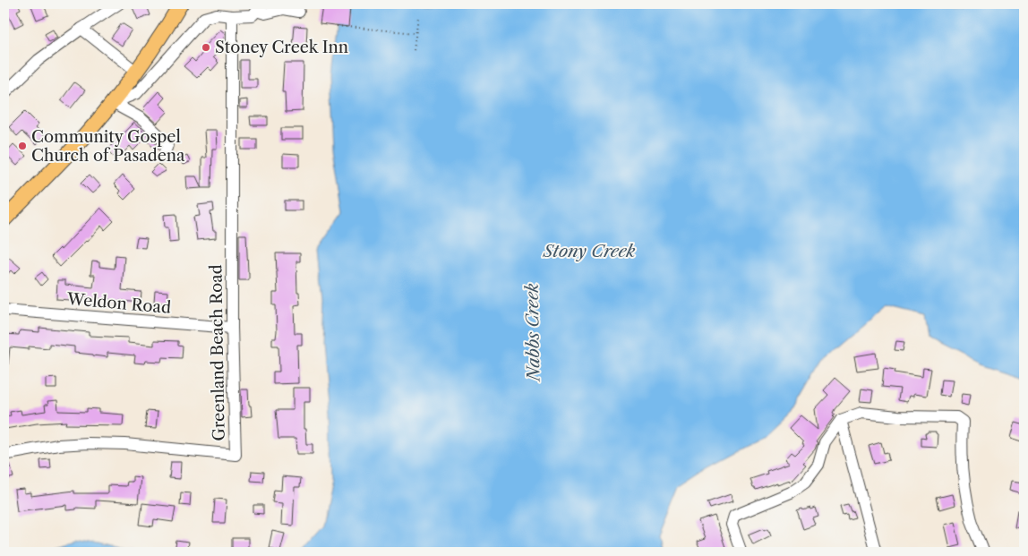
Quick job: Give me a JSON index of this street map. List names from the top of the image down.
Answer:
{
  "streets": {
    "street": ["Weldon Road", "Greenland Beach Road"]
  },
  "crossings": [
    ["Weldon Road", "Greenland Beach Road"]
  ],
  "water": ["Stony Creek", "Nabbs Creek"],
  "places": ["Stoney Creek Inn", "Community Gospel Church of Pasadena"]
}
